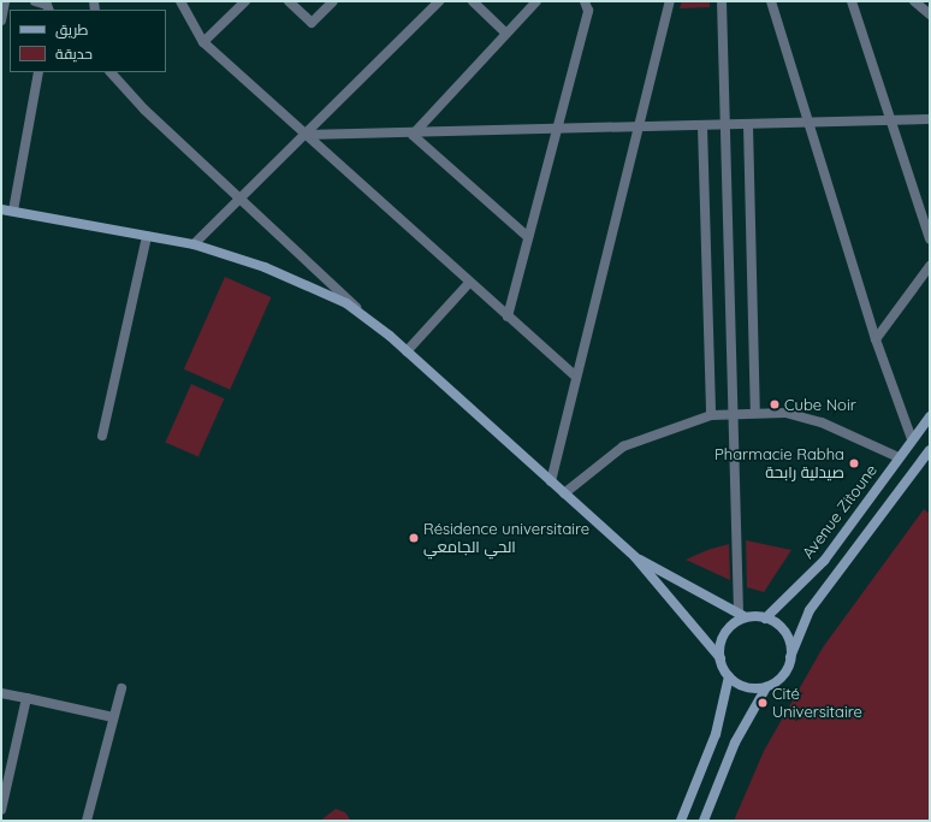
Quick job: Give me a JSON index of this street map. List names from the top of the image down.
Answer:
{
  "streets": {
    "main road": ["Avenue Zitoune"]
  },
  "places": [
    "Cube Noir",
    "Pharmacie Rabha صيدلية رابحة",
    "Résidence universitaire الحي الجامعي",
    "Cité Universitaire"
  ],
  "legend": ["طريق", "حديقة"]
}
